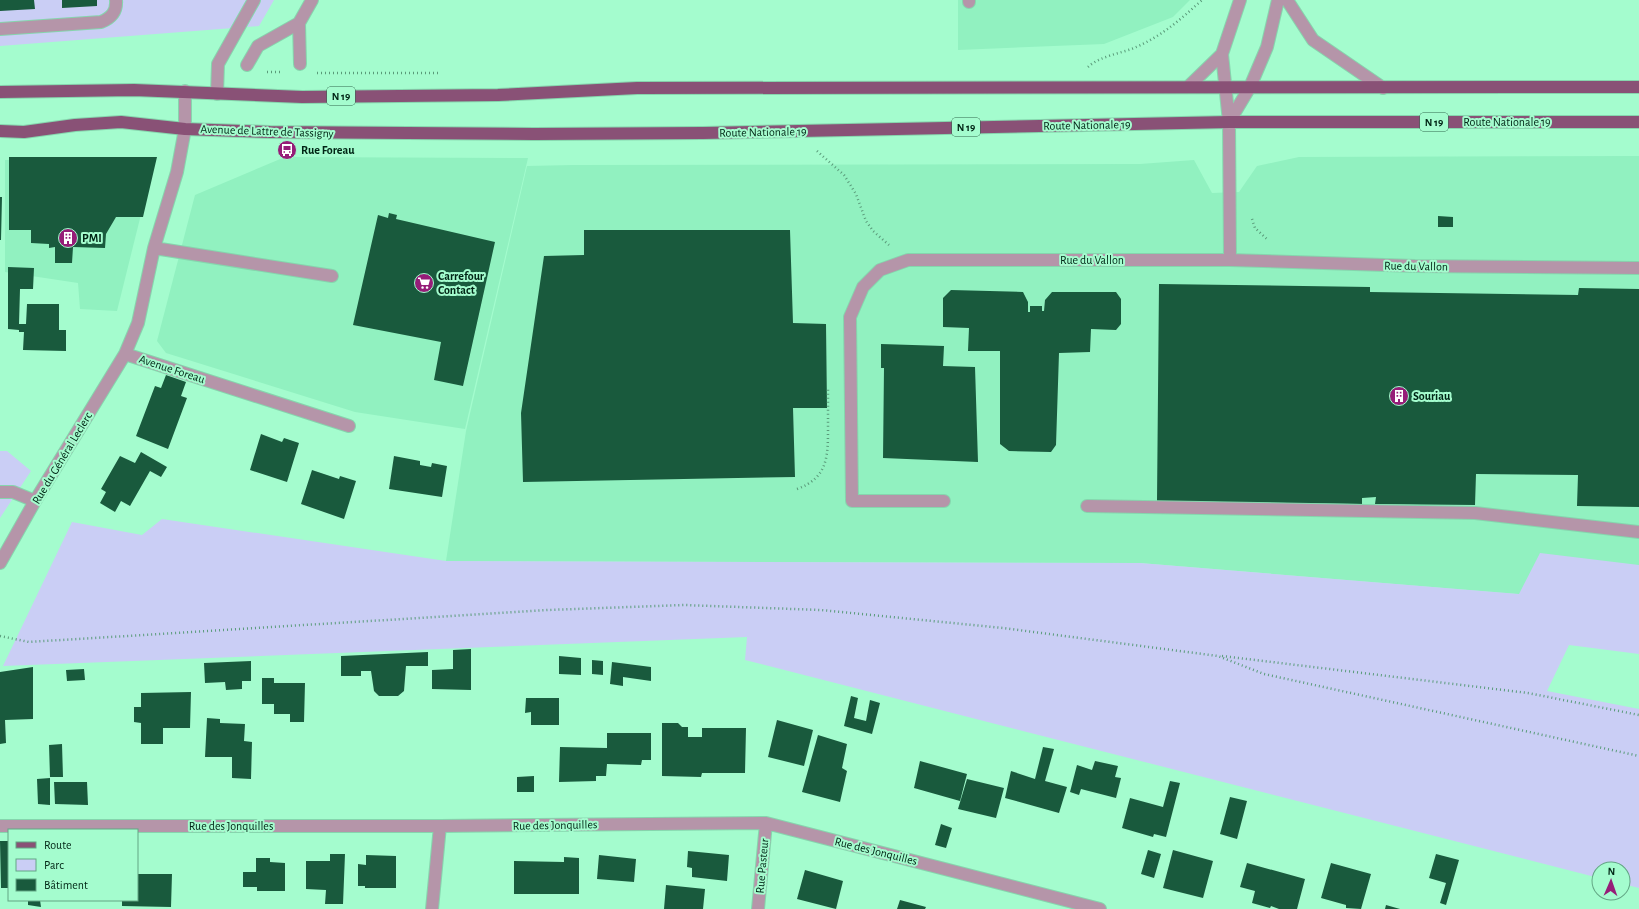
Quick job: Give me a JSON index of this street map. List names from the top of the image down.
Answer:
{
  "streets": {
    "main road": ["N 19", "Route Nationale 19", "Avenue de Lattre de Tassigny"],
    "street": [
      "Rue du Vallon",
      "Avenue Foreau",
      "Rue du Général Leclerc",
      "Rue des Jonquilles",
      "Rue Pasteur"
    ]
  },
  "crossings": [
    ["N 19", "Avenue Foreau"],
    ["Route Nationale 19", "Avenue de Lattre de Tassigny"],
    ["Avenue de Lattre de Tassigny", "Avenue Foreau"],
    ["Avenue Foreau", "Rue du Général Leclerc"],
    ["Rue des Jonquilles", "Rue Pasteur"]
  ],
  "places": {
    "bus stop": ["Rue Foreau"],
    "building": ["PMI", "Souriau"],
    "supermarket": ["Carrefour Contact"]
  },
  "legend": ["Route", "Parc", "Bâtiment"],
  "north": "top"
}
